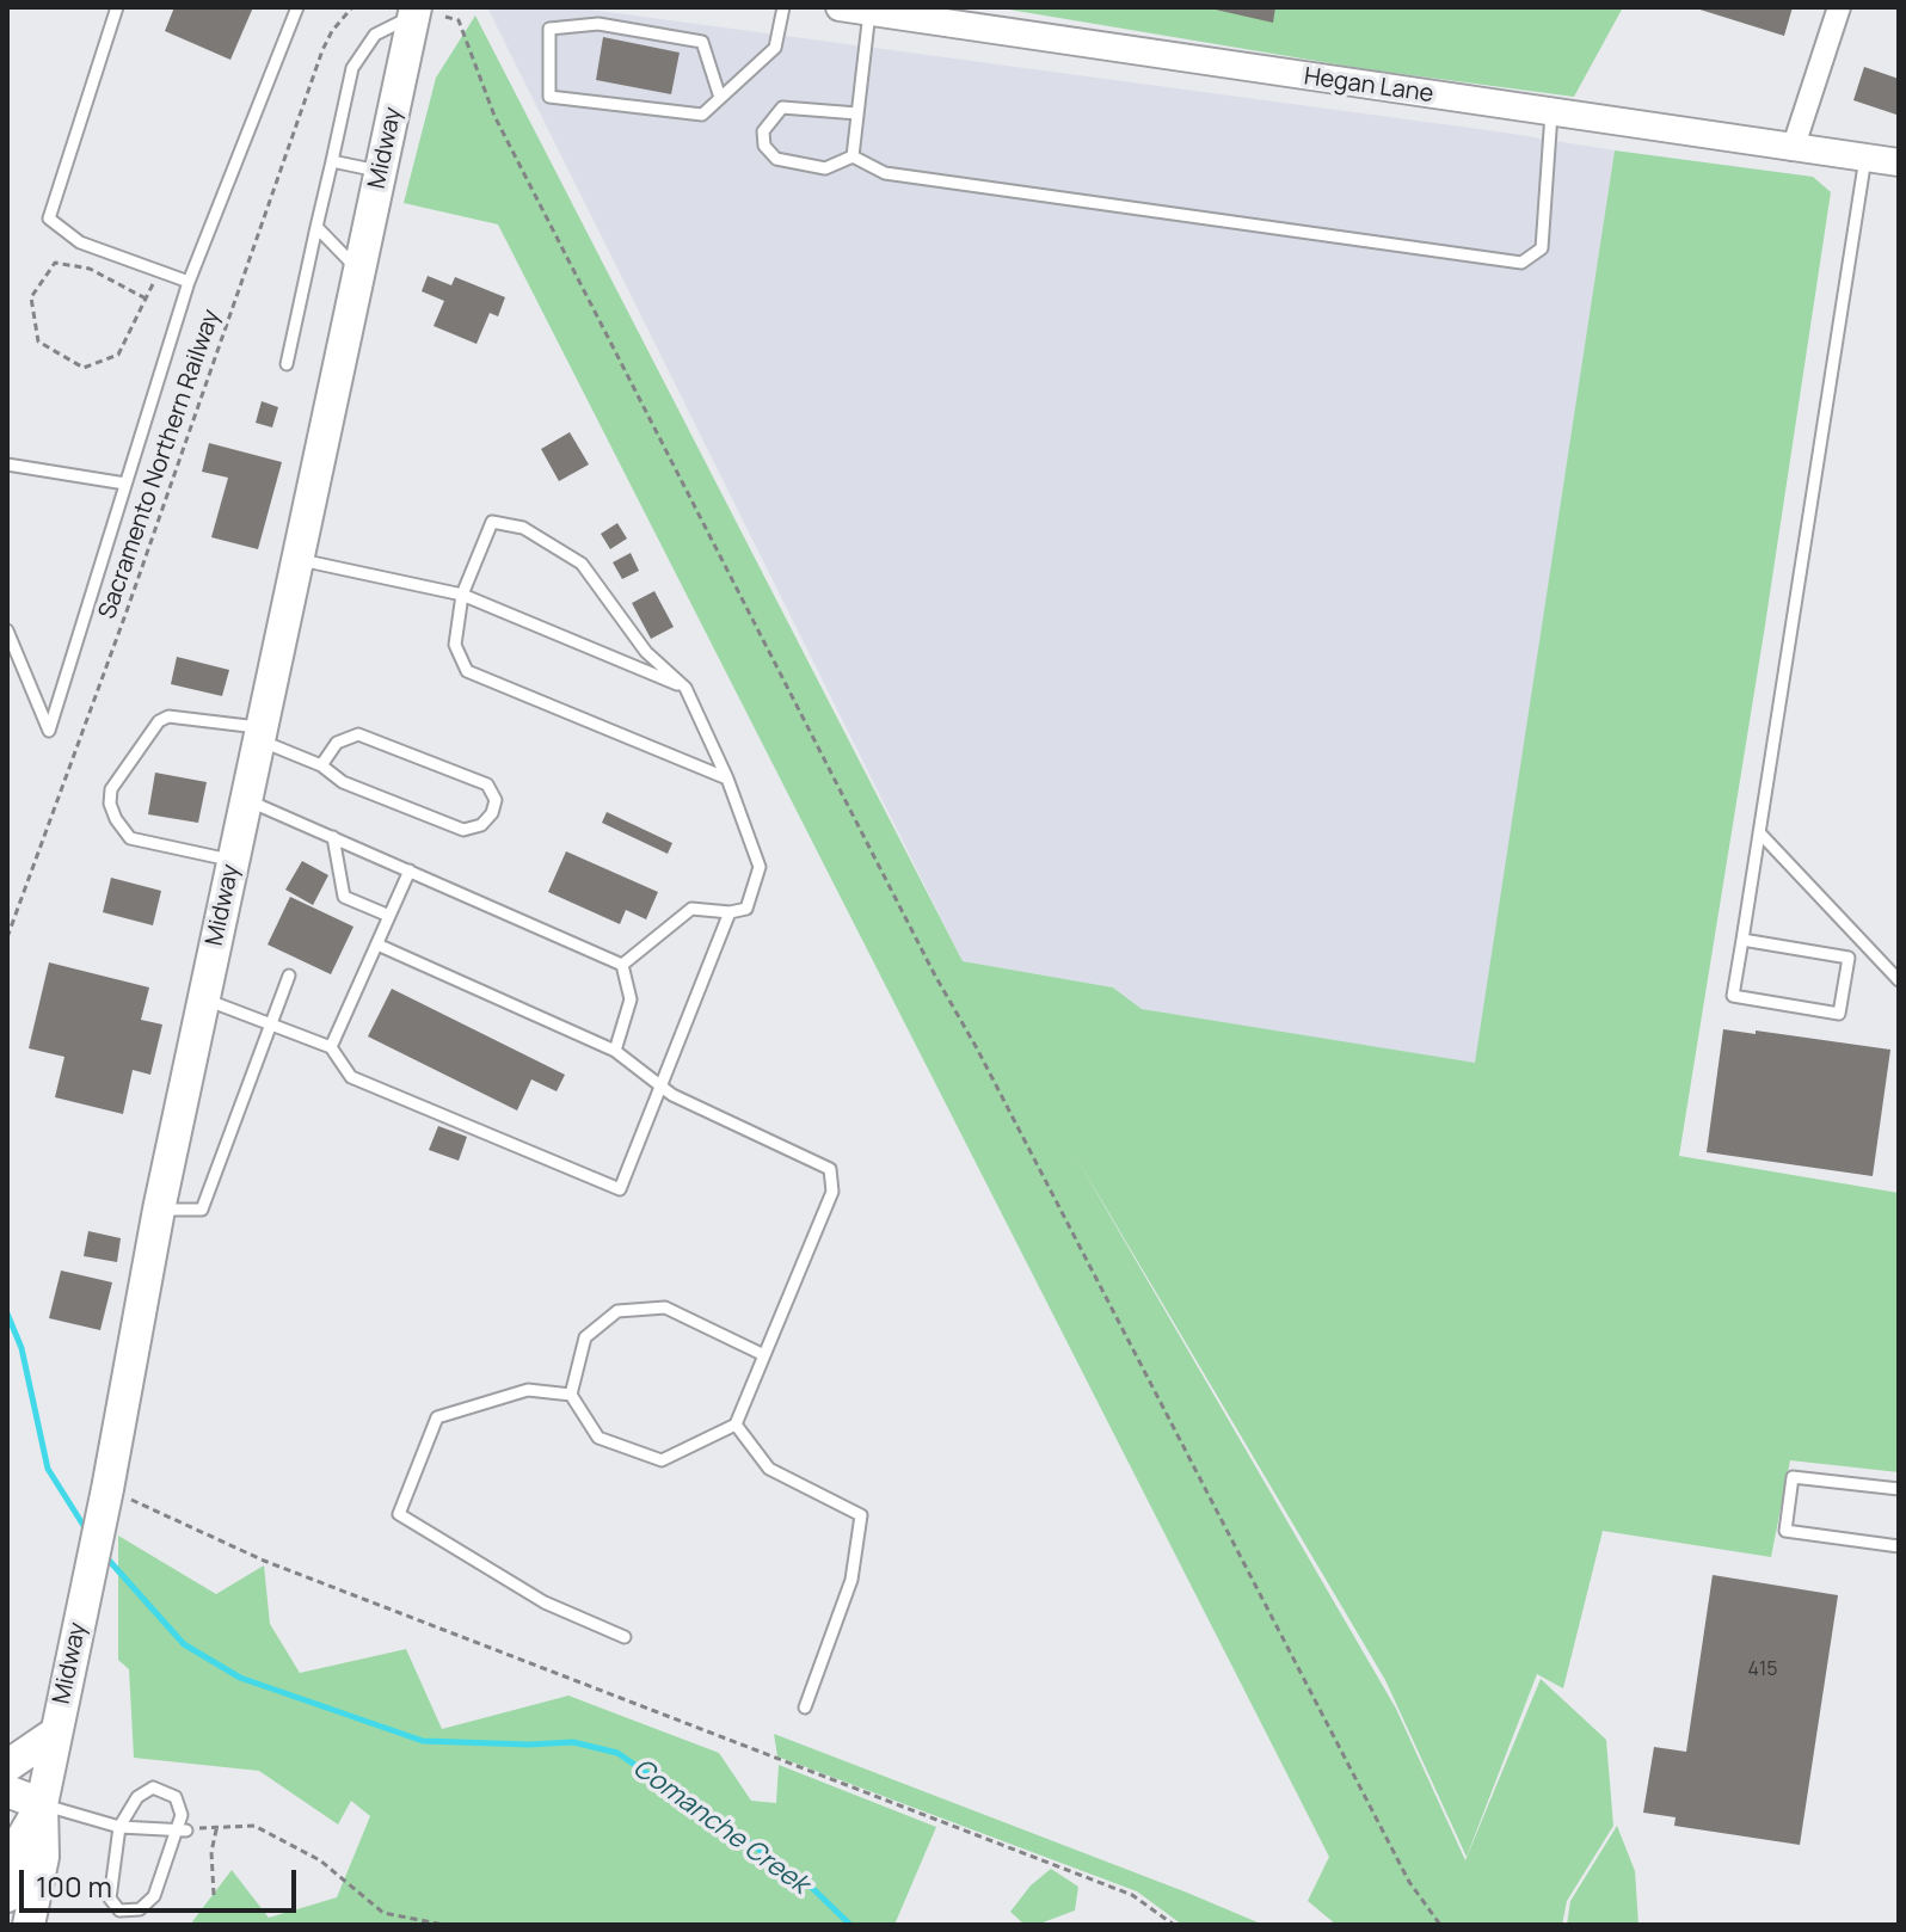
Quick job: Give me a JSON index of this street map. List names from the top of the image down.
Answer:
{
  "streets": {
    "main road": ["Midway"],
    "street": ["Hegan Lane"],
    "path": ["Sacramento Northern Railway"]
  },
  "water": ["Comanche Creek"],
  "house_numbers": ["415"],
  "scale_bar": "100 m"
}
